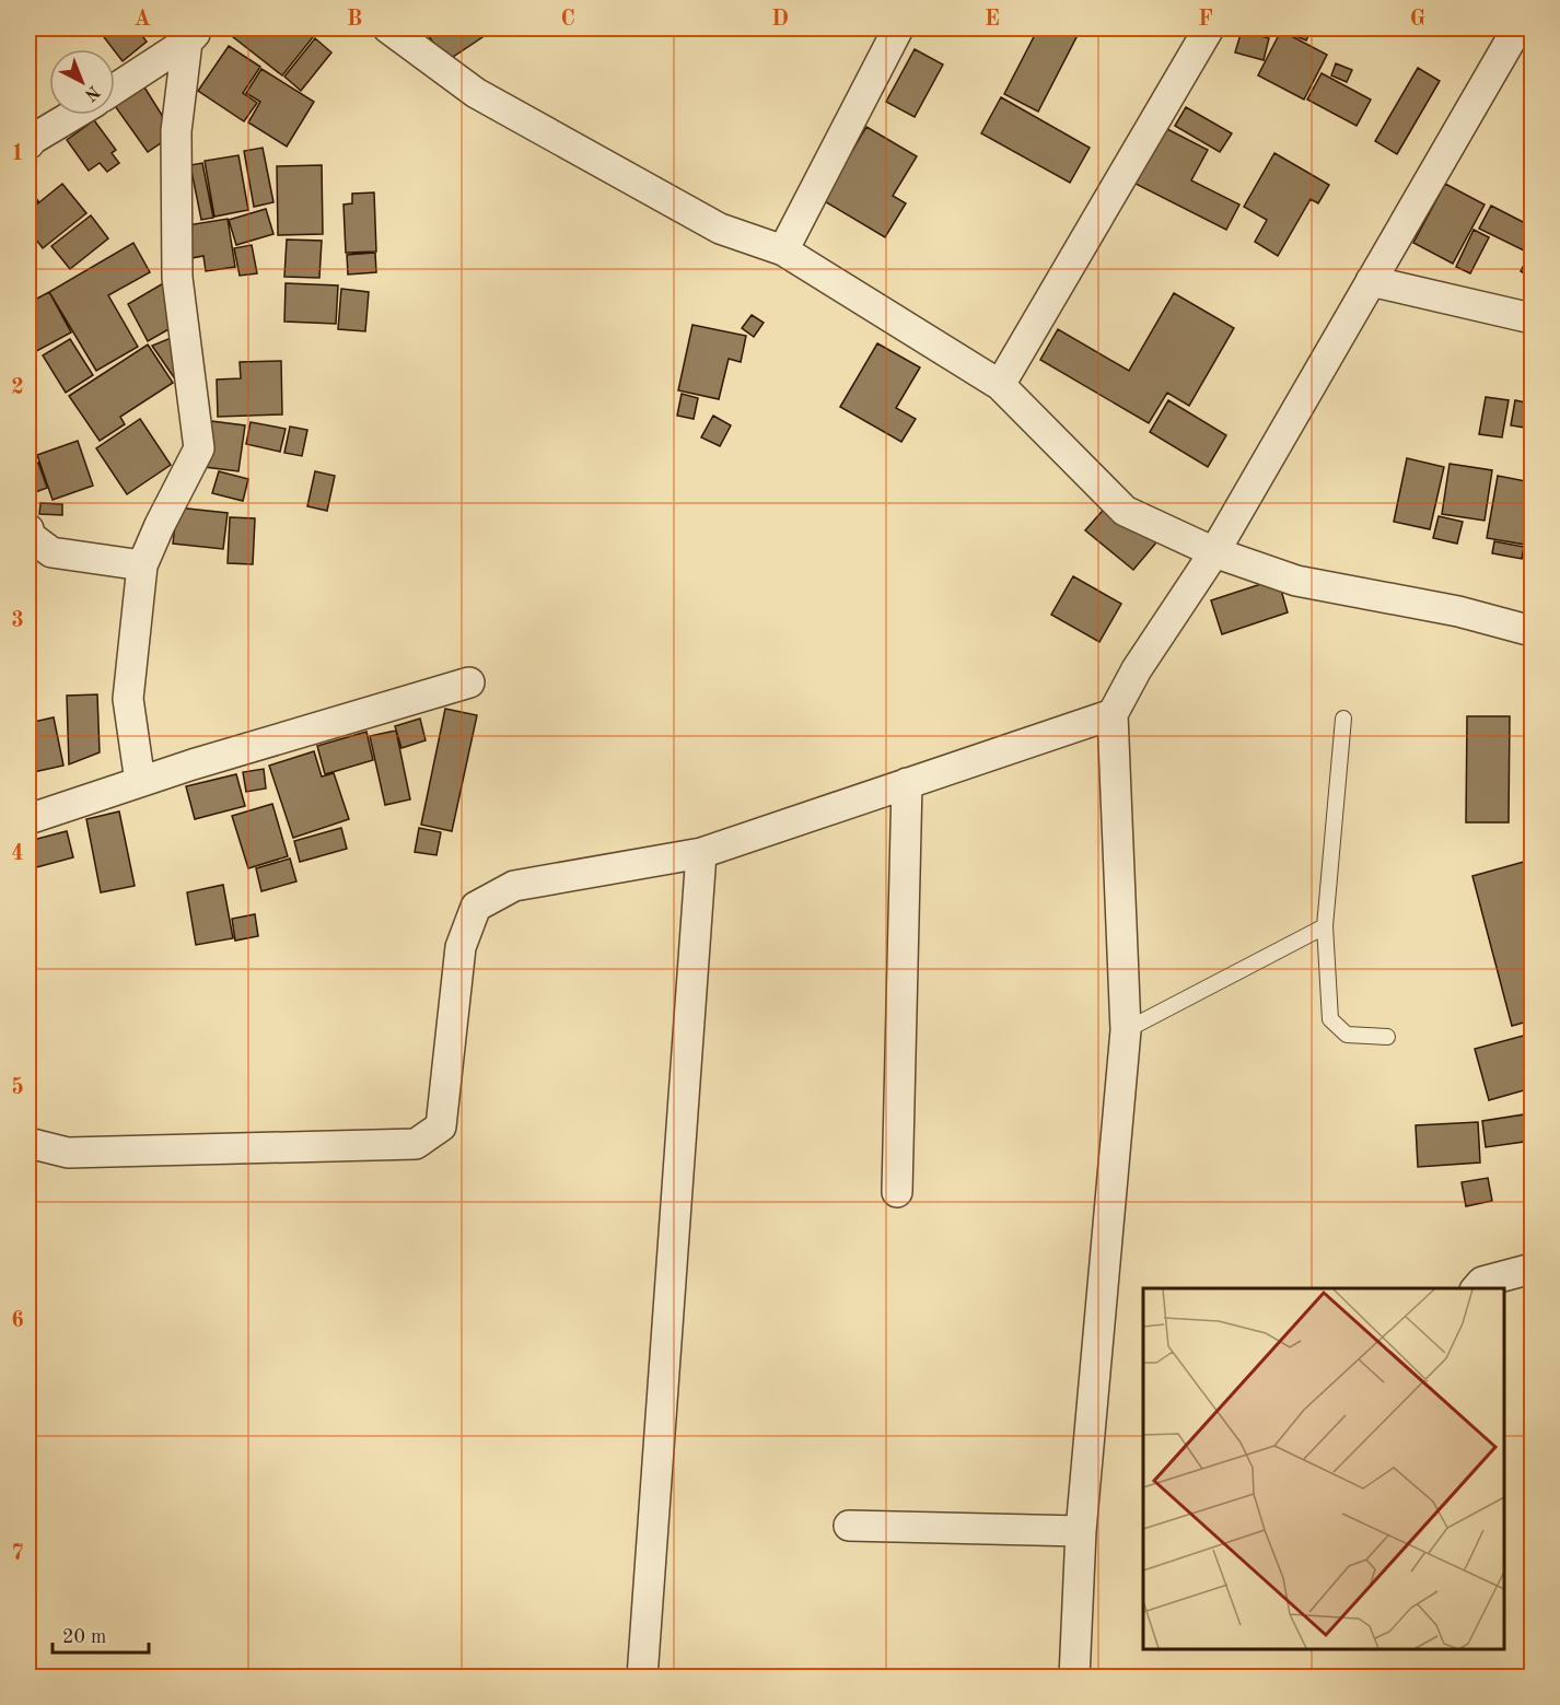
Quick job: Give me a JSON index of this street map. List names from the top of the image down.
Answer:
{
  "scale_bar": "20 m",
  "north": "bottom right",
  "grid": {
    "columns": [
      "A",
      "B",
      "C",
      "D",
      "E",
      "F",
      "G"
    ],
    "rows": [
      "1",
      "2",
      "3",
      "4",
      "5",
      "6",
      "7"
    ]
  }
}
